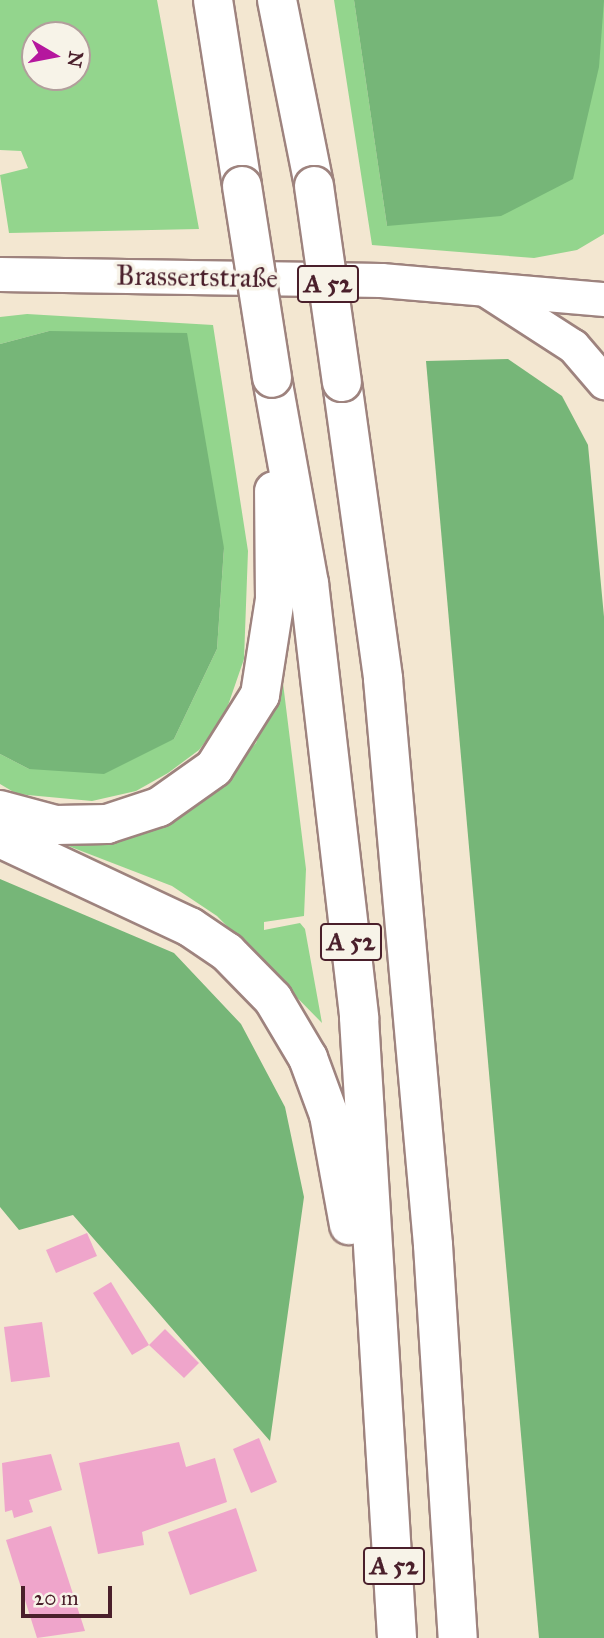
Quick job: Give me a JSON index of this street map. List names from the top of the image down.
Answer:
{
  "streets": {
    "highway": ["A 52"],
    "main road": ["Brassertstraße"]
  },
  "scale_bar": "20 m",
  "north": "right"
}
